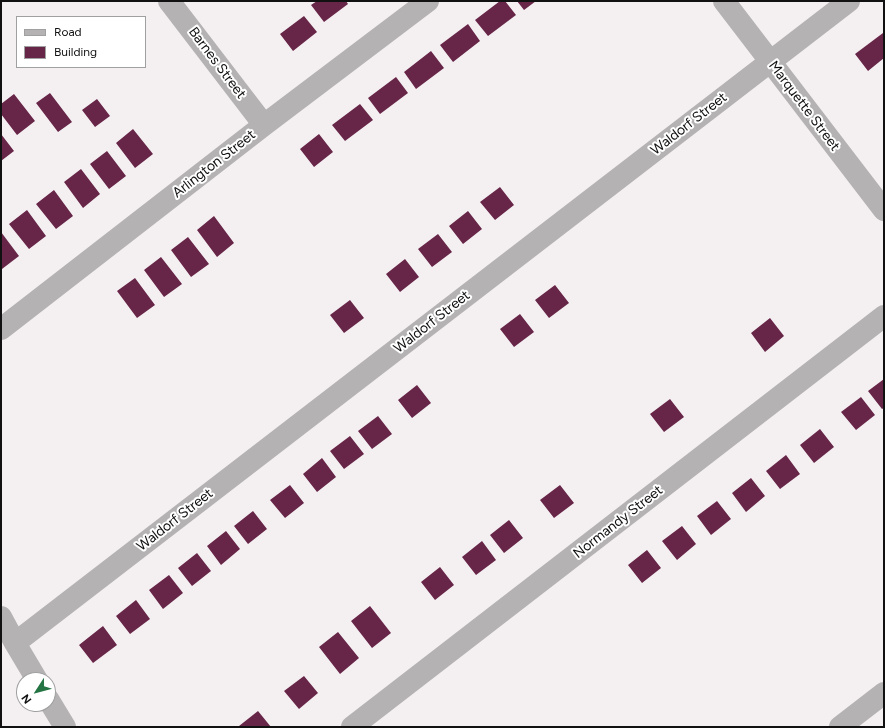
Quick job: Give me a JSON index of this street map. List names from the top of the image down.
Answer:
{
  "streets": {
    "street": [
      "Barnes Street",
      "Marquette Street",
      "Waldorf Street",
      "Arlington Street",
      "Normandy Street"
    ]
  },
  "crossings": [
    ["Barnes Street", "Arlington Street"],
    ["Marquette Street", "Waldorf Street"]
  ],
  "legend": ["Road", "Building"],
  "north": "bottom left"
}
